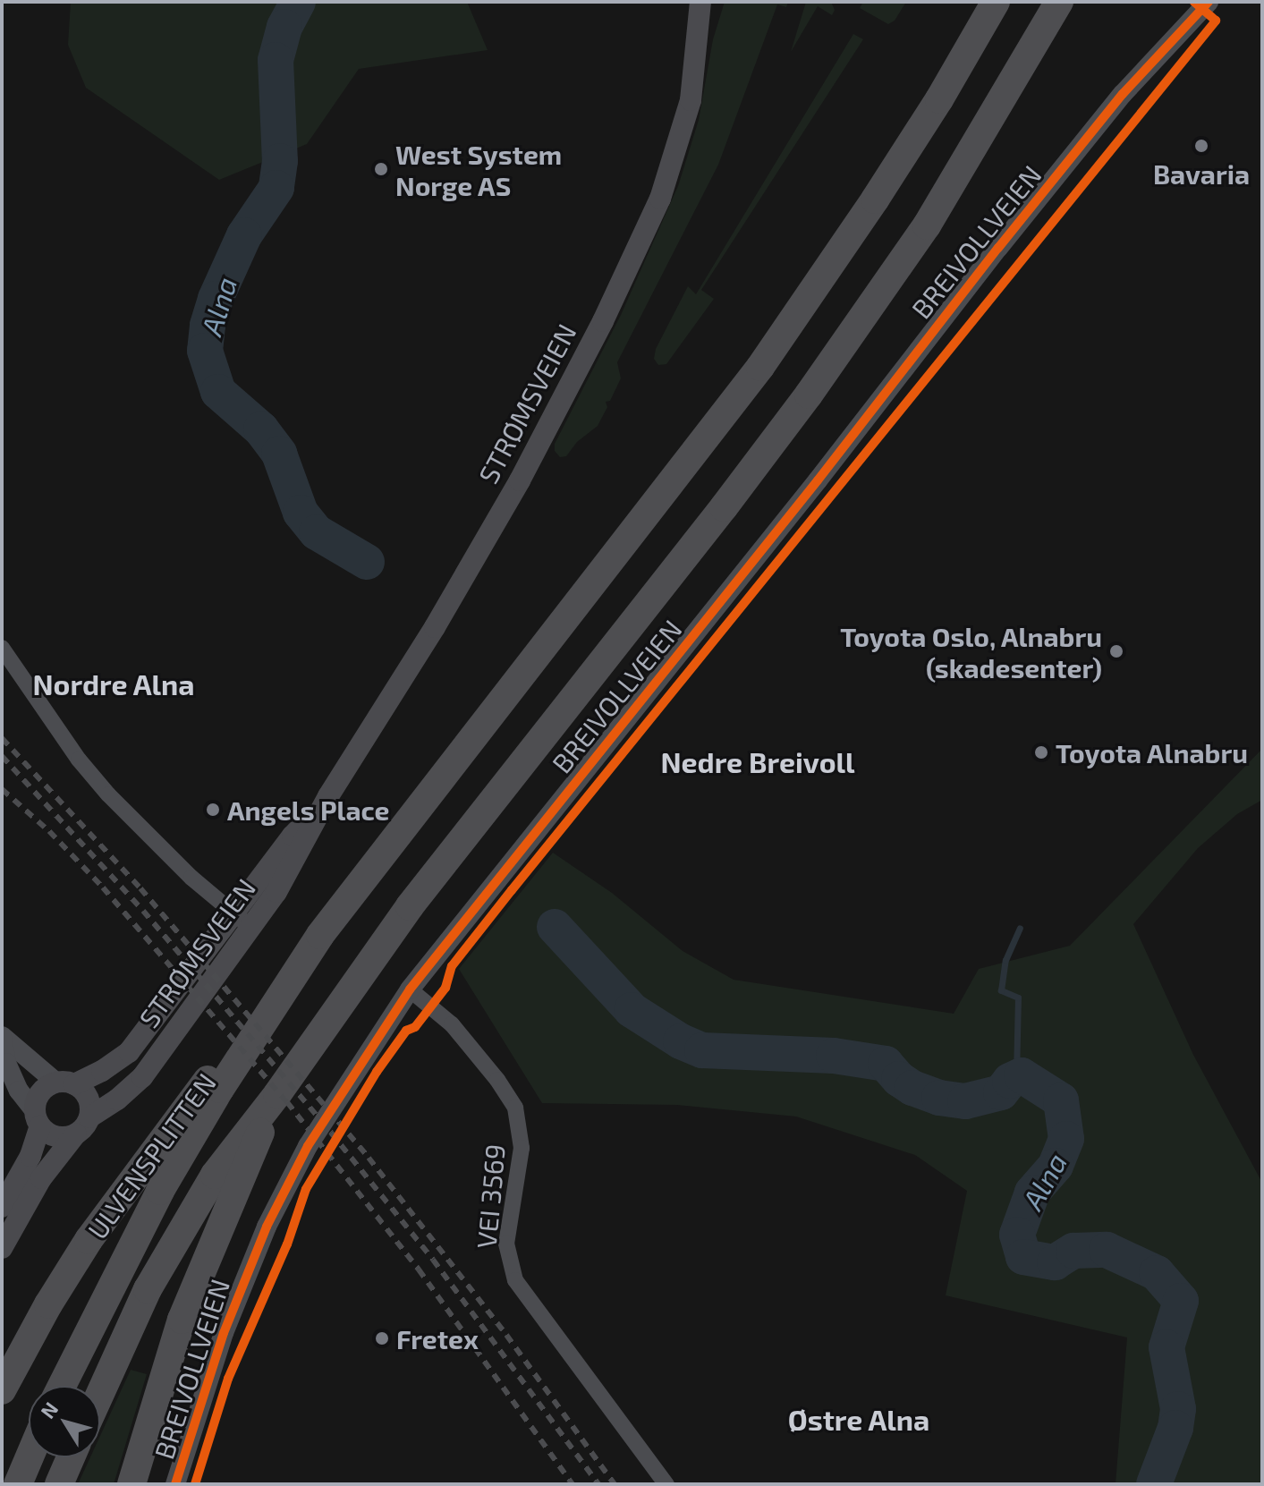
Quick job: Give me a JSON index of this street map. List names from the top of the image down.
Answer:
{
  "streets": {
    "highway": ["ULVENSPLITTEN"],
    "main road": ["STRØMSVEIEN"],
    "street": ["BREIVOLLVEIEN", "VEI 3569"]
  },
  "crossings": [
    ["BREIVOLLVEIEN", "VEI 3569"]
  ],
  "districts": ["Nordre Alna", "Nedre Breivoll", "Østre Alna"],
  "water": ["Alna"],
  "places": [
    "Bavaria",
    "West System Norge AS",
    "Toyota Oslo, Alnabru (skadesenter)",
    "Toyota Alnabru",
    "Angels Place",
    "Fretex"
  ],
  "north": "top left"
}
